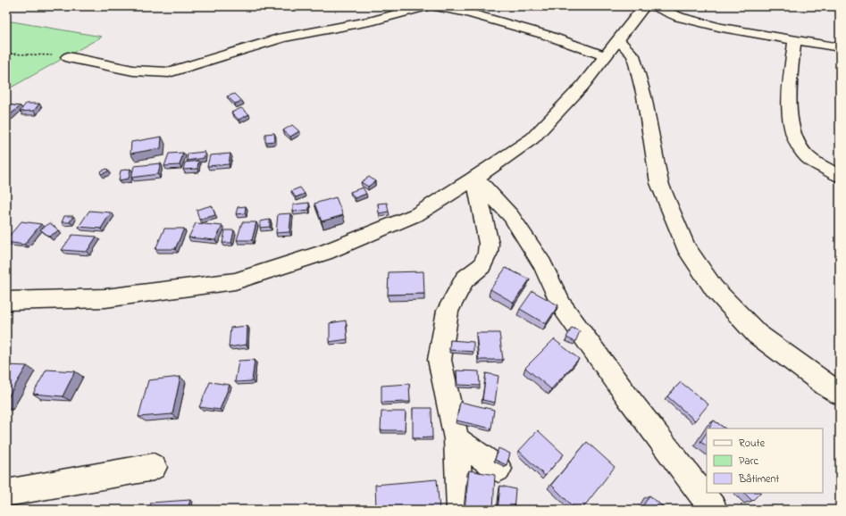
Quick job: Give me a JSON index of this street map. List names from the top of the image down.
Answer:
{
  "legend": ["Route", "Parc", "Bâtiment"]
}
